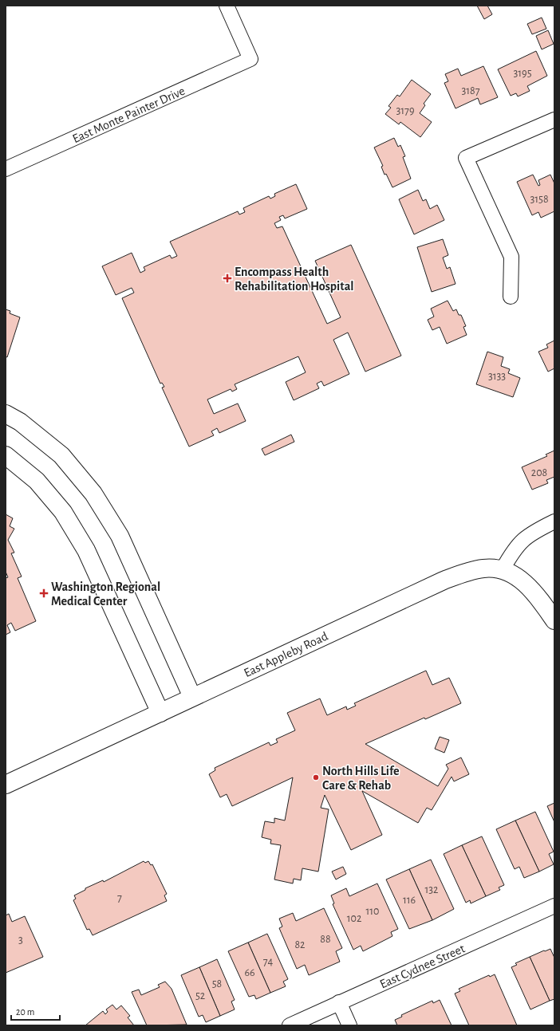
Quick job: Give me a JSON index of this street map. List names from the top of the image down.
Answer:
{
  "streets": {
    "street": ["East Monte Painter Drive", "East Appleby Road", "East Cydnee Street"]
  },
  "places": {
    "health": ["Encompass Health Rehabilitation Hospital", "Washington Regional Medical Center"],
    "other": ["North Hills Life Care & Rehab"]
  },
  "house_numbers": [
    "3195",
    "3187",
    "3179",
    "3158",
    "3133",
    "208",
    "132",
    "7",
    "116",
    "110",
    "102",
    "88",
    "3",
    "82",
    "74",
    "66",
    "58",
    "52"
  ],
  "scale_bar": "20 m"
}
